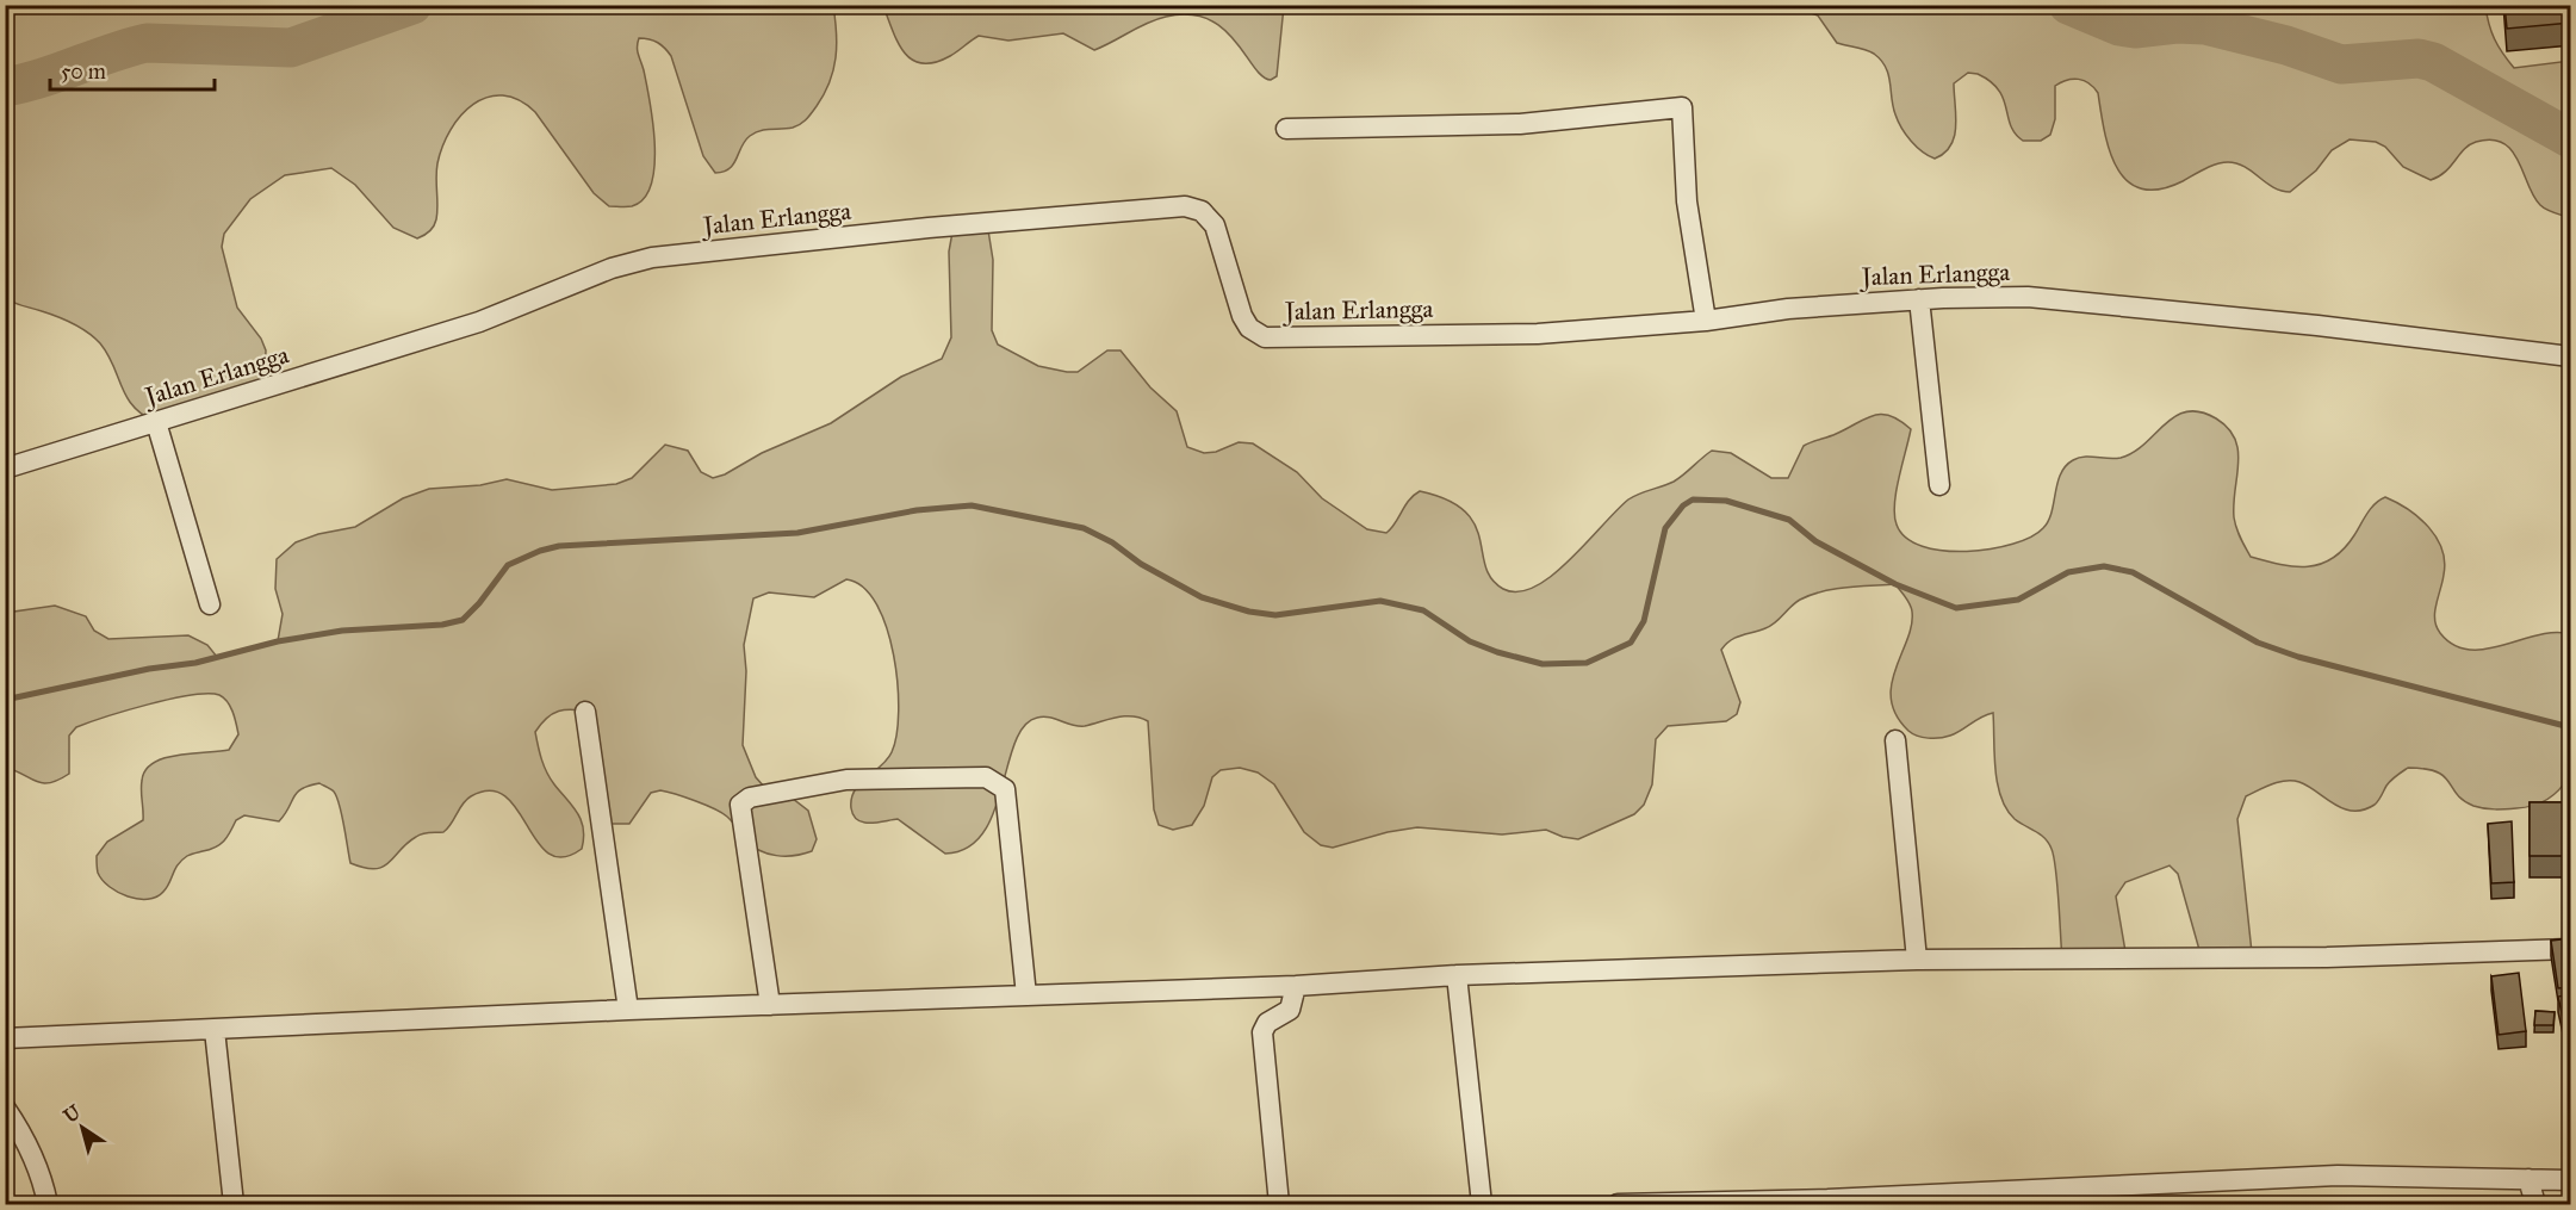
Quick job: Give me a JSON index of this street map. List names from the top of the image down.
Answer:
{
  "streets": {
    "street": ["Jalan Erlangga"]
  },
  "scale_bar": "50 m",
  "north": "top left"
}
